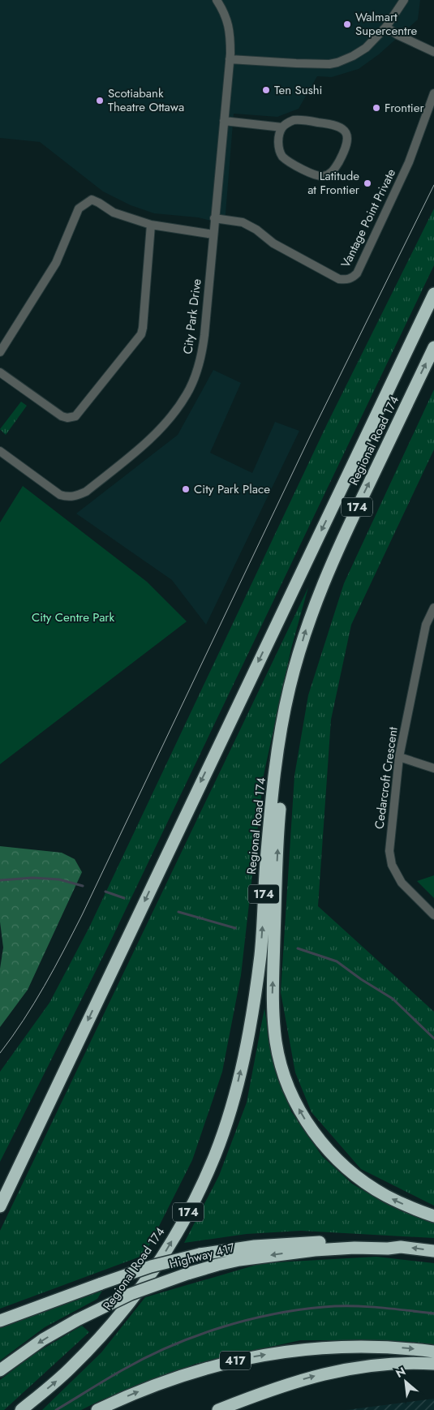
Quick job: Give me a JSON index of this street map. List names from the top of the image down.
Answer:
{
  "streets": {
    "highway": [
      "Regional Road 174",
      "174",
      "Highway 417",
      "417"
    ],
    "street": ["Vantage Point Private", "City Park Drive", "Cedarcroft Crescent"]
  },
  "crossings": [
    ["Vantage Point Private", "City Park Drive"]
  ],
  "parks": ["City Centre Park"],
  "places": [
    "Walmart Supercentre",
    "Ten Sushi",
    "Scotiabank Theatre Ottawa",
    "Frontier",
    "Latitude at Frontier",
    "City Park Place"
  ],
  "north": "top left"
}
